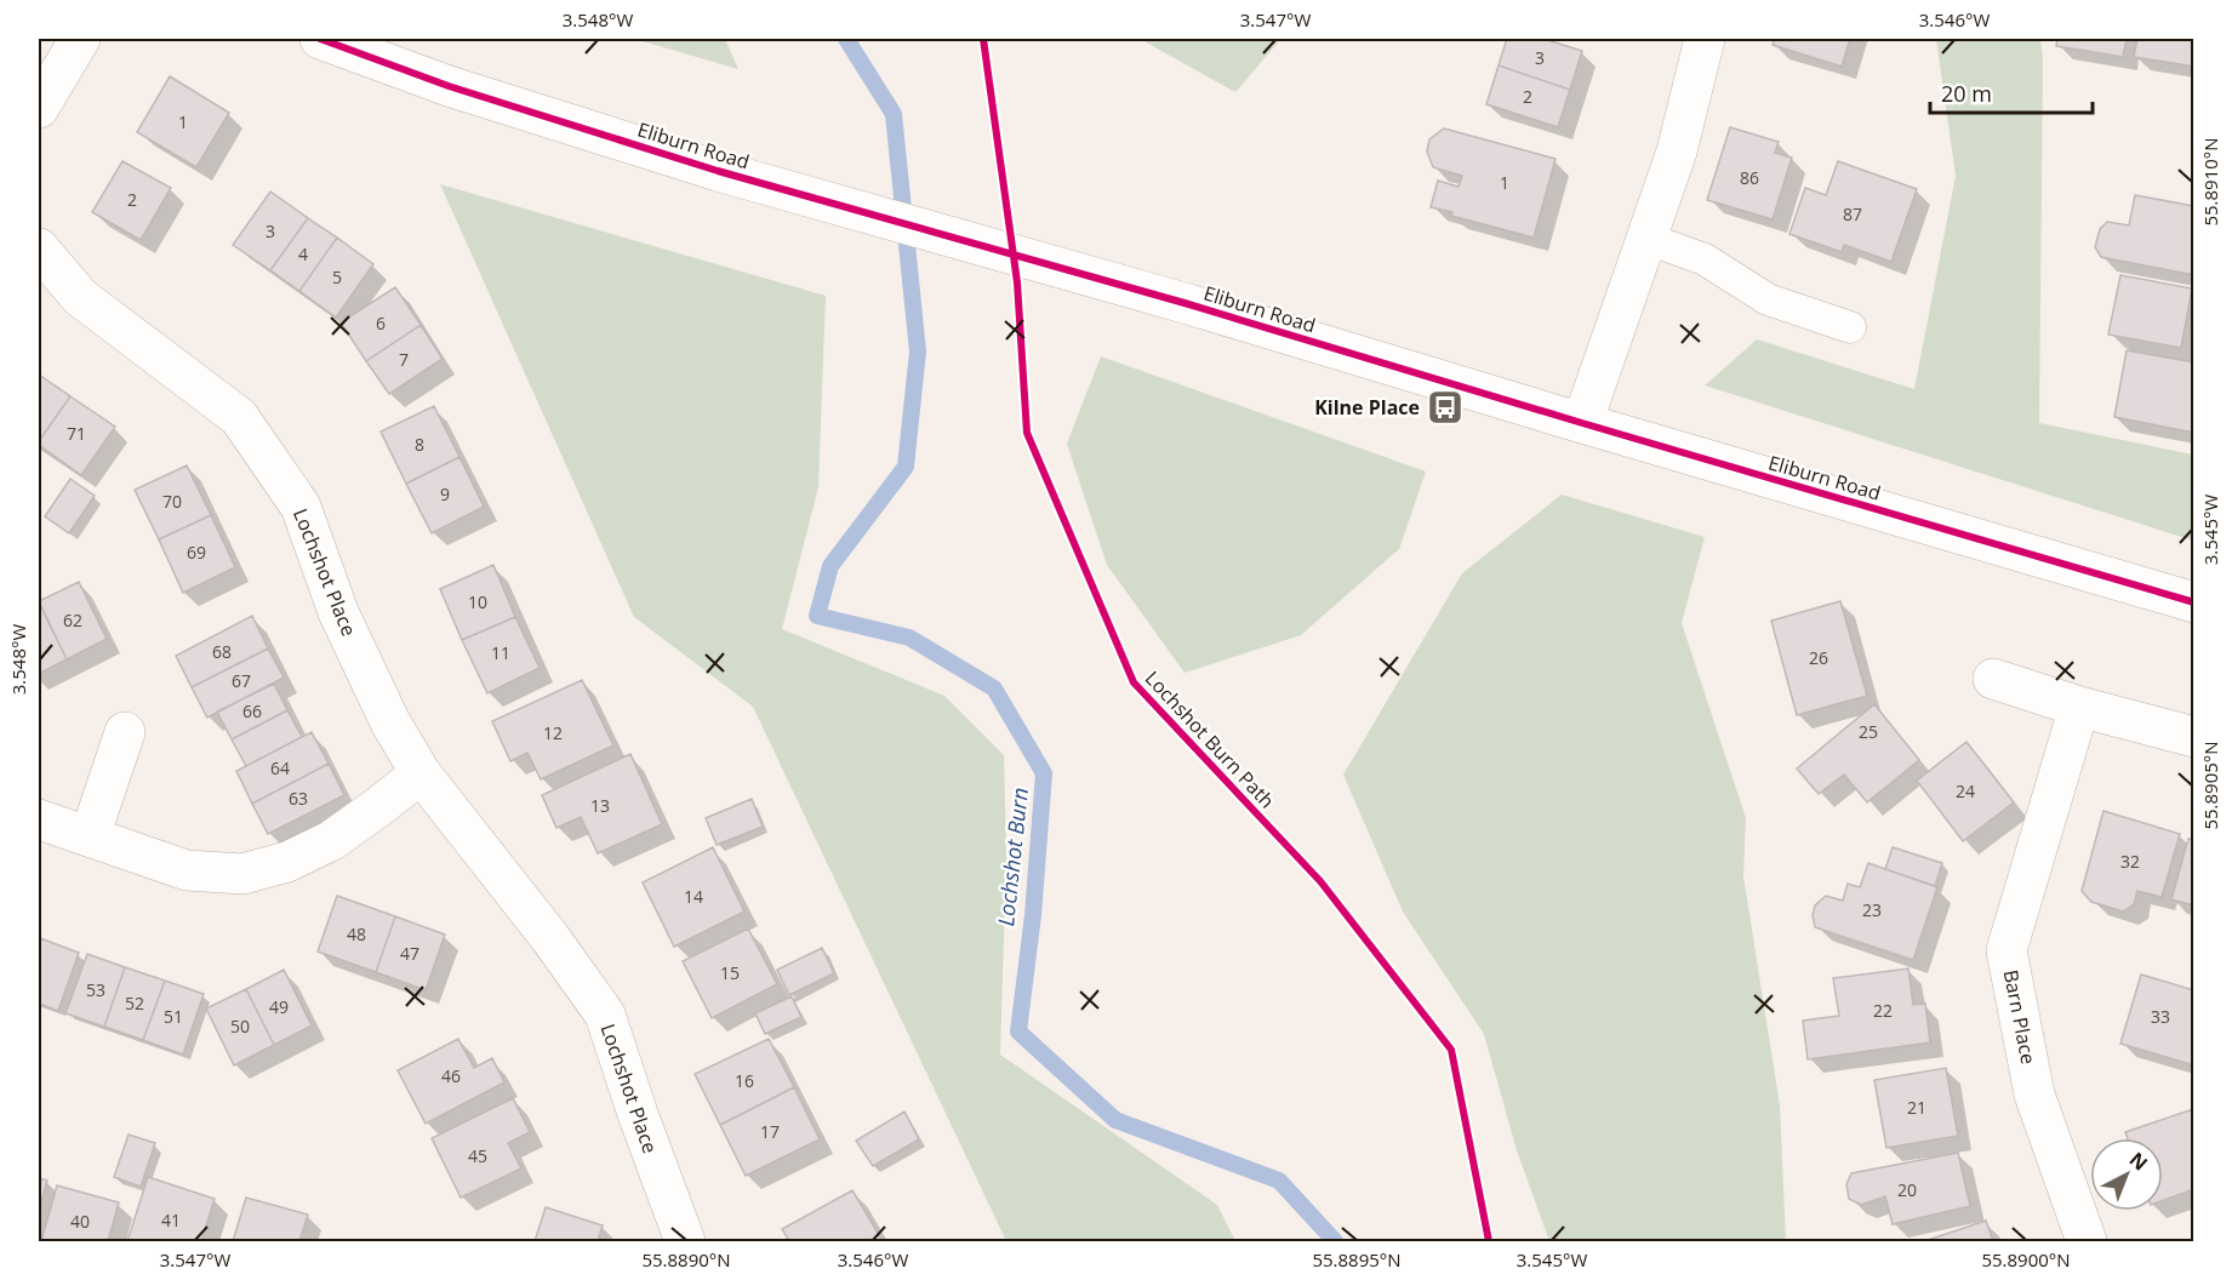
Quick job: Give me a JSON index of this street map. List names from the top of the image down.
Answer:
{
  "streets": {
    "street": ["Eliburn Road", "Lochshot Place", "Barn Place"],
    "cycle path": ["Lochshot Burn Path"]
  },
  "water": ["Lochshot Burn"],
  "places": {
    "bus stop": ["Kilne Place"]
  },
  "house_numbers": [
    "3",
    "2",
    "1",
    "86",
    "1",
    "2",
    "87",
    "3",
    "4",
    "5",
    "6",
    "7",
    "71",
    "8",
    "9",
    "70",
    "69",
    "10",
    "62",
    "68",
    "11",
    "26",
    "67",
    "66",
    "25",
    "12",
    "64",
    "24",
    "63",
    "13",
    "32",
    "14",
    "23",
    "48",
    "47",
    "15",
    "53",
    "52",
    "49",
    "22",
    "51",
    "33",
    "50",
    "46",
    "16",
    "21",
    "17",
    "45",
    "20",
    "41",
    "40"
  ],
  "scale_bar": "20 m",
  "north": "top right",
  "coordinates": [
    "3.548°W",
    "3.547°W",
    "3.546°W",
    "55.8910°N",
    "3.545°W",
    "55.8905°N",
    "55.8890°N",
    "55.8895°N",
    "55.8900°N"
  ]
}
